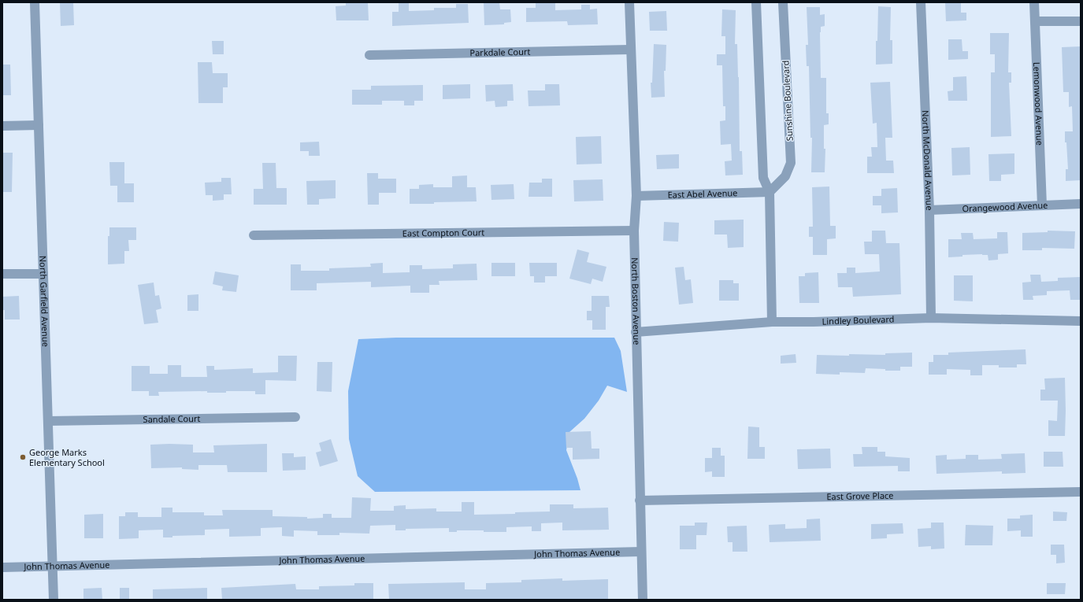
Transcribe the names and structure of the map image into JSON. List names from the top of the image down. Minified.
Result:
{"streets":{"street":["Parkdale Court","Sunshine Boulevard","Lemonwood Avenue","North McDonald Avenue","East Abel Avenue","Orangewood Avenue","East Compton Court","North Garfield Avenue","North Boston Avenue","Lindley Boulevard","Sandale Court","East Grove Place","John Thomas Avenue"]},"crossings":[["Parkdale Court","North Boston Avenue"],["Sunshine Boulevard","East Abel Avenue"],["Lemonwood Avenue","Orangewood Avenue"],["North McDonald Avenue","Orangewood Avenue"],["North McDonald Avenue","Lindley Boulevard"],["East Abel Avenue","North Boston Avenue"],["East Compton Court","North Boston Avenue"],["North Garfield Avenue","Sandale Court"],["North Garfield Avenue","John Thomas Avenue"],["North Boston Avenue","Lindley Boulevard"],["North Boston Avenue","East Grove Place"],["North Boston Avenue","John Thomas Avenue"]],"places":["George Marks Elementary School"]}
